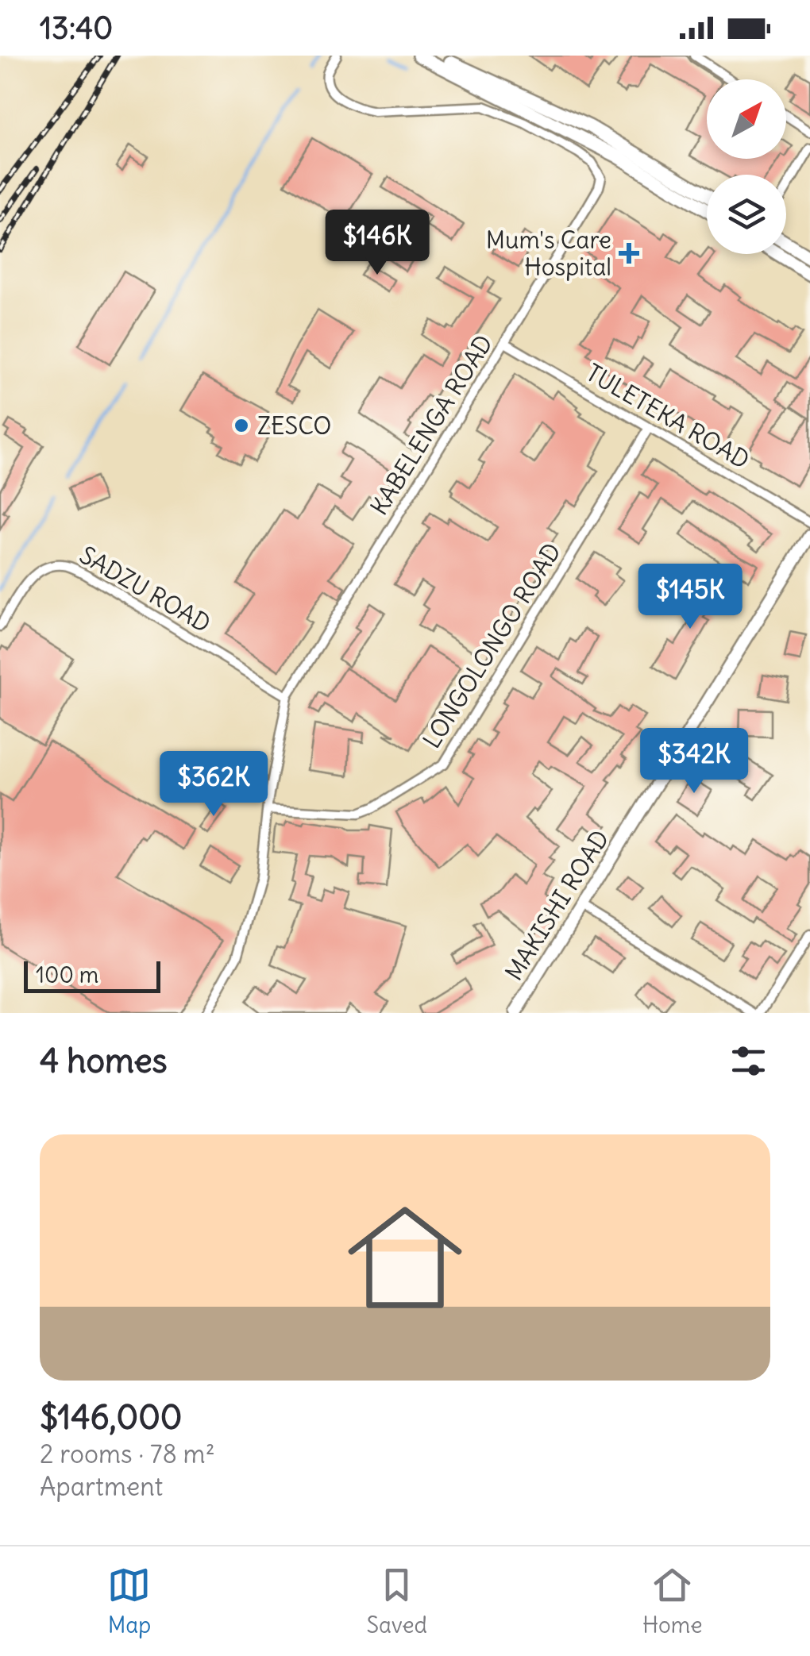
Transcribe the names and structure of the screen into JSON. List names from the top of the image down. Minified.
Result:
{"streets":{"main road":["MAKISHI ROAD"],"street":["TULETEKA ROAD","KABELENGA ROAD","SADZU ROAD","LONGOLONGO ROAD"]},"crossings":[["TULETEKA ROAD","KABELENGA ROAD"],["TULETEKA ROAD","LONGOLONGO ROAD"],["KABELENGA ROAD","SADZU ROAD"],["KABELENGA ROAD","LONGOLONGO ROAD"]],"places":{"health":["Mum's Care Hospital"],"other":["ZESCO"]},"scale_bar":"100 m","north":"top right","page":{"status":"13:40","price":["$146K","$145K","$342K","$362K"],"scale":"100 m","heading":"4 homes","list":[{"name":"$146,000","note":"2 rooms · 78 m² · Apartment"}],"tabs":["Map","Saved","Home"]}}
